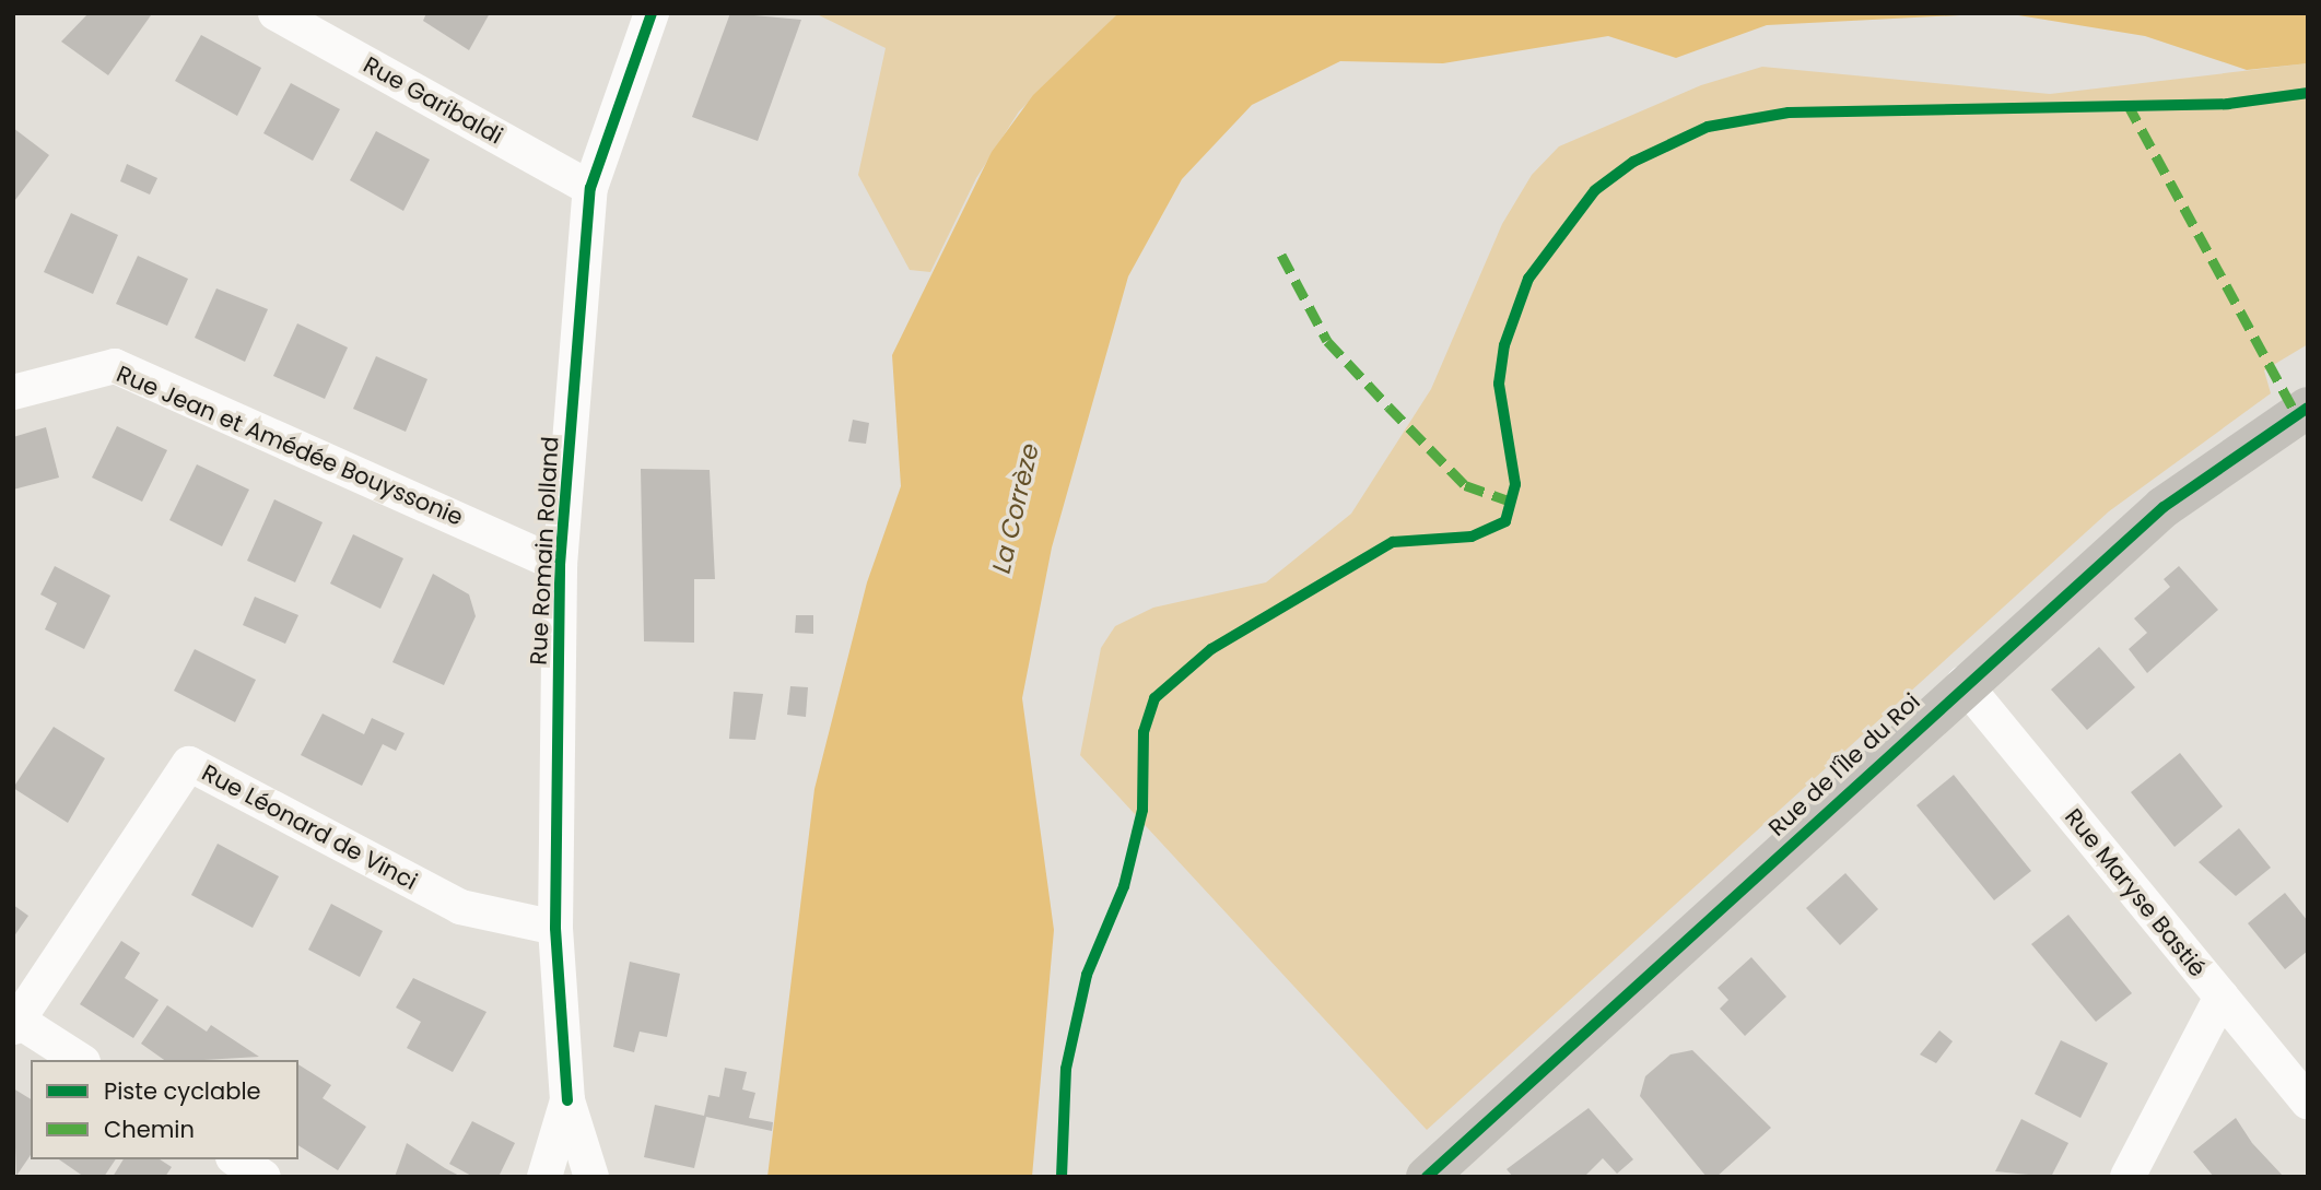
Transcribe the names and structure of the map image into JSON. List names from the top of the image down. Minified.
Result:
{"streets":{"main road":["Rue de l'Île du Roi"],"street":["Rue Garibaldi","Rue Jean et Amédée Bouyssonie","Rue Romain Rolland","Rue Léonard de Vinci","Rue Maryse Bastié"]},"crossings":[["Rue Garibaldi","Rue Romain Rolland"],["Rue Jean et Amédée Bouyssonie","Rue Romain Rolland"],["Rue Romain Rolland","Rue Léonard de Vinci"],["Rue de l'Île du Roi","Rue Maryse Bastié"]],"water":["La Corrèze"],"legend":["Piste cyclable","Chemin"]}
